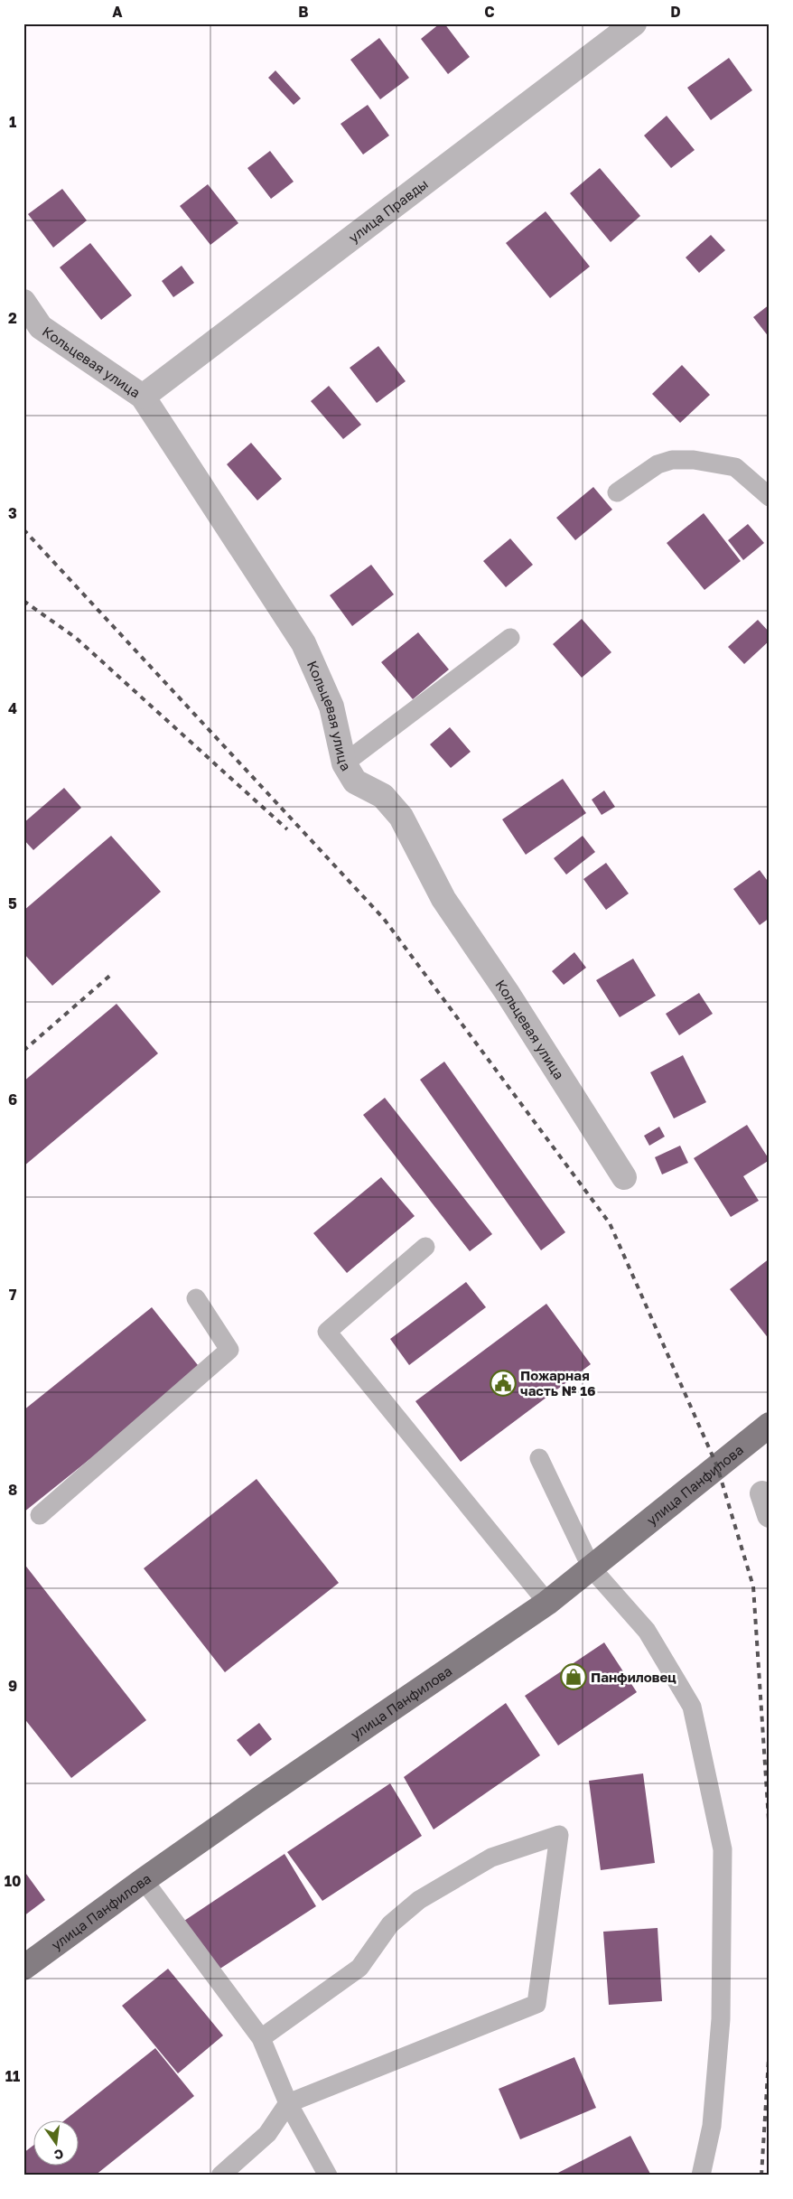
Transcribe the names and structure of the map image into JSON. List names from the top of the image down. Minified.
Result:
{"streets":{"main road":["улица Панфилова"],"street":["улица Правды","Кольцевая улица"]},"crossings":[["улица Правды","Кольцевая улица"]],"places":{"public building":["Пожарная часть № 16"],"shop":["Панфиловец"]},"north":"bottom","grid":{"columns":["A","B","C","D"],"rows":["1","2","3","4","5","6","7","8","9","10","11"]}}
